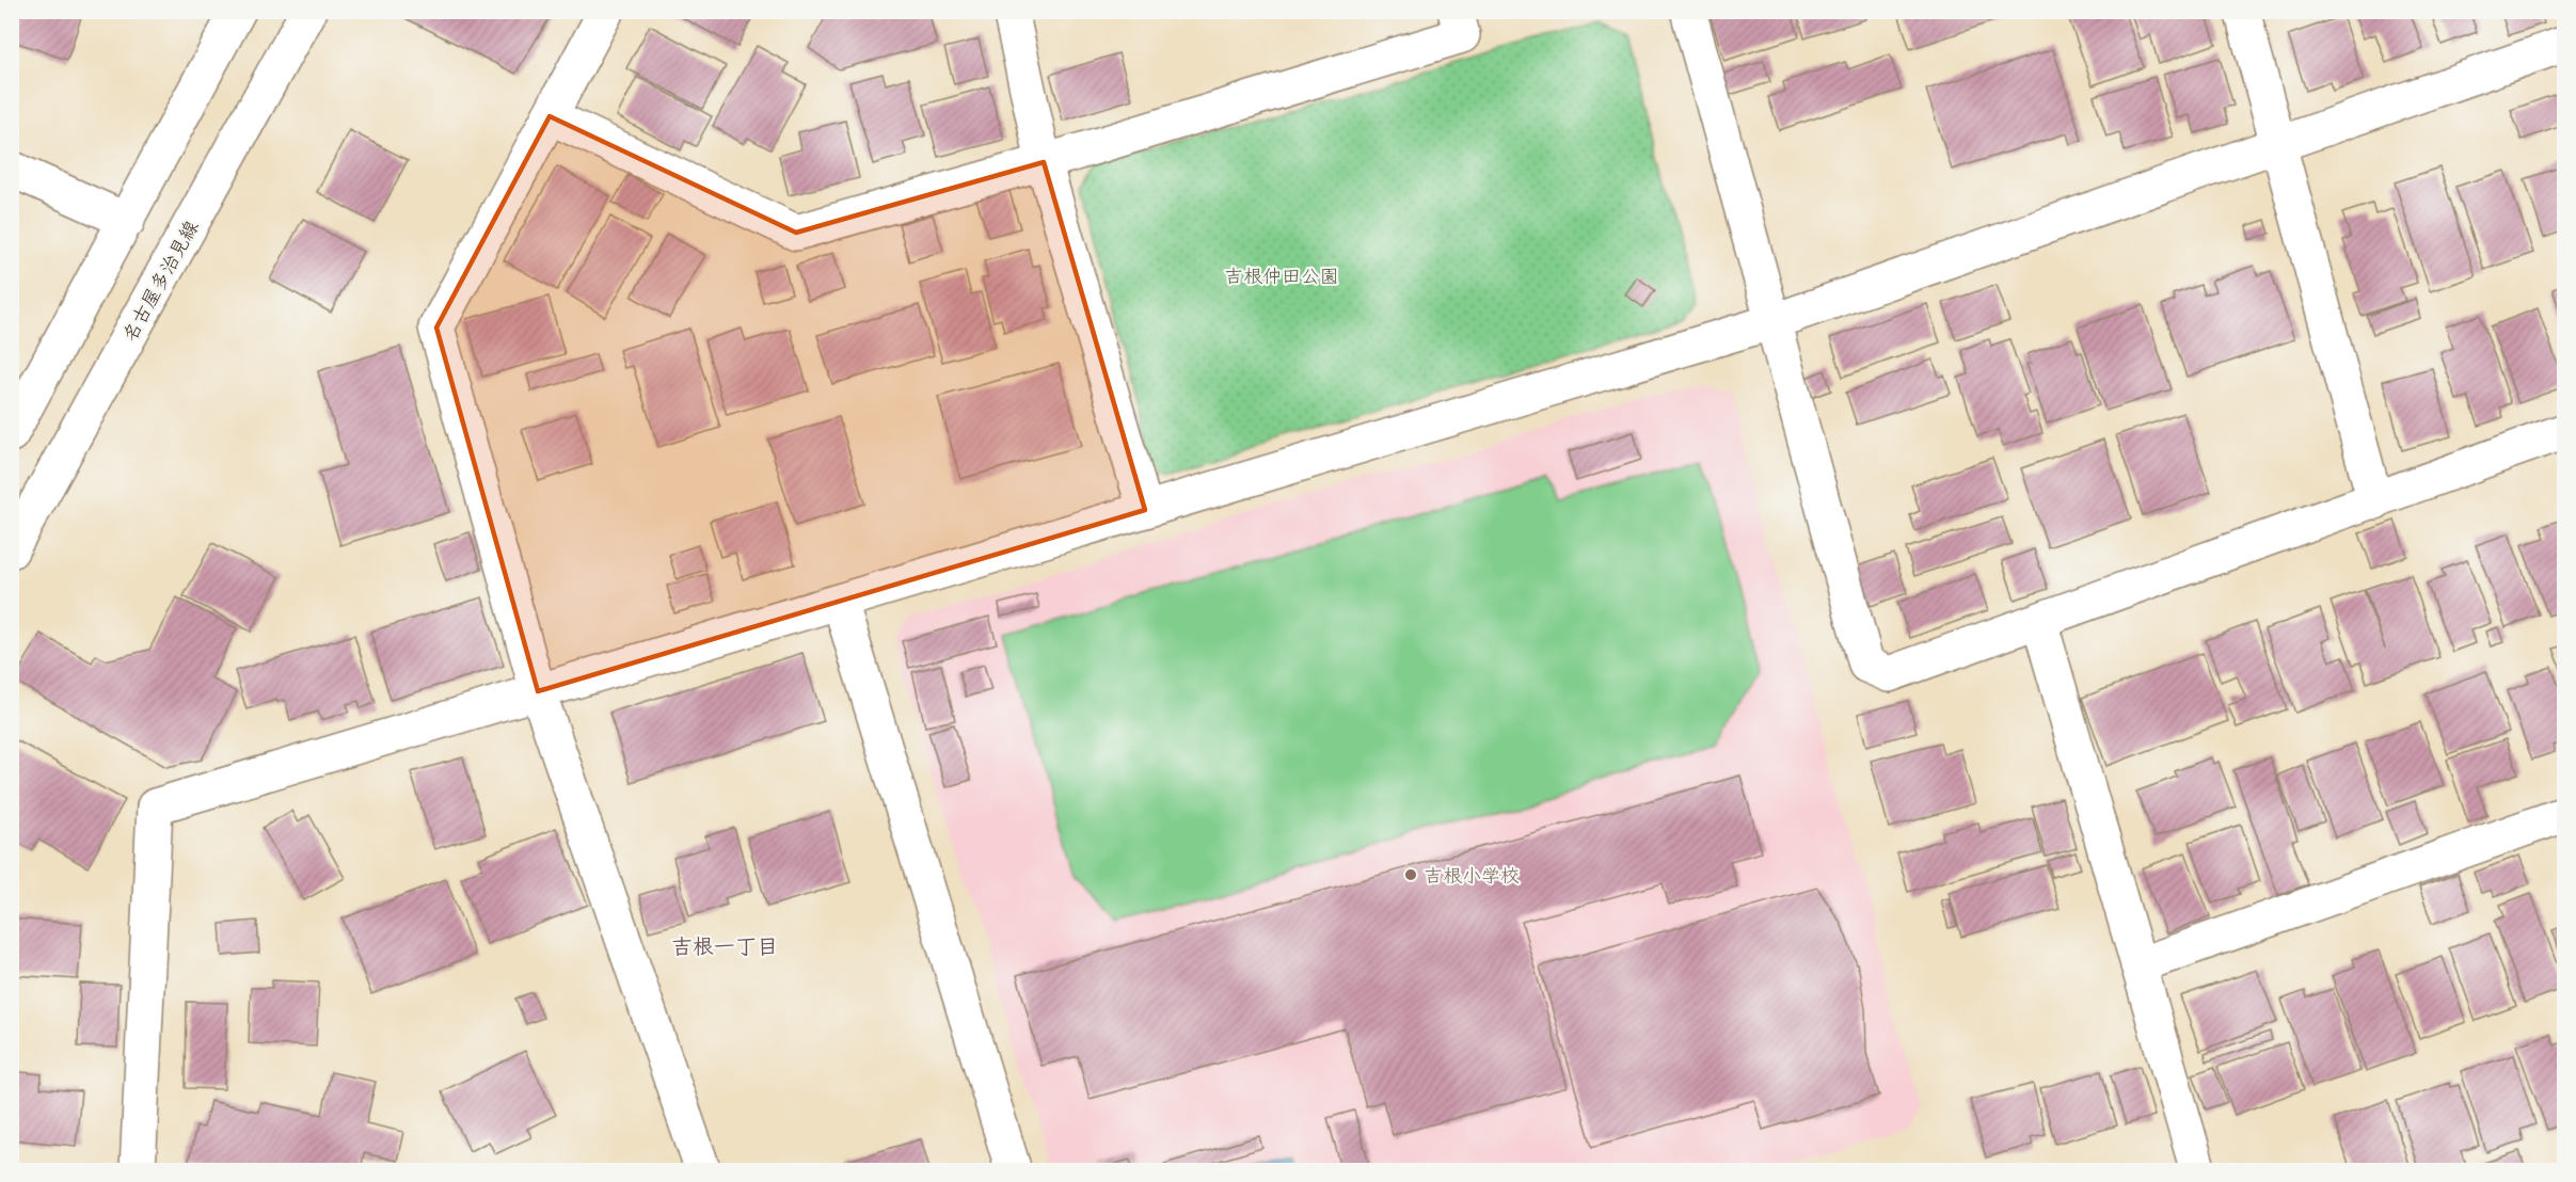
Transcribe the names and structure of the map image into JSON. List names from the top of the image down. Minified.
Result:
{"streets":{"street":["名古屋多治見線"]},"districts":["吉根一丁目"],"parks":["吉根仲田公園"],"places":["吉根小学校"]}
